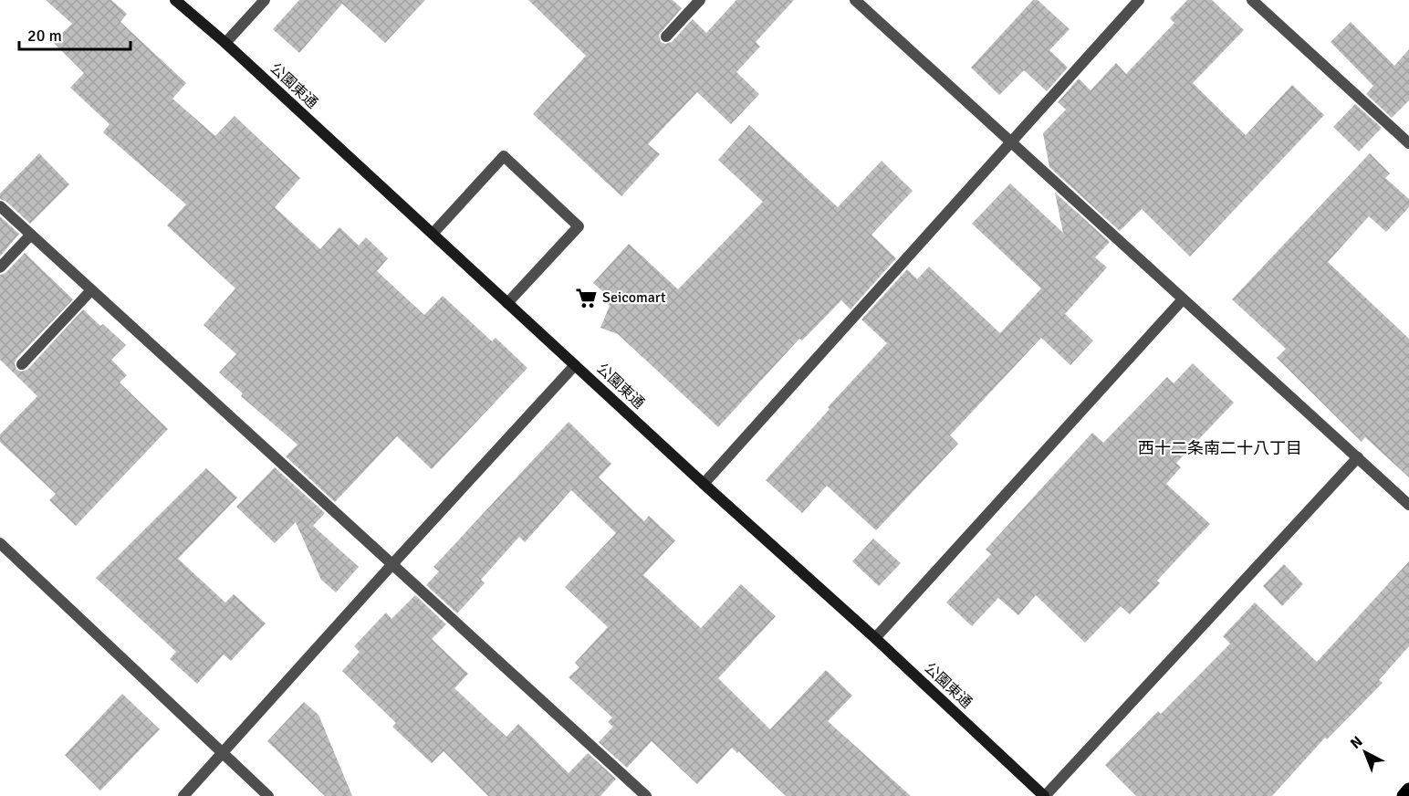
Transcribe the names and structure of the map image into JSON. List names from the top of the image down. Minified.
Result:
{"streets":{"street":["公園東通"]},"districts":["西十二条南二十八丁目"],"places":{"supermarket":["Seicomart"]},"scale_bar":"20 m","north":"top left"}
